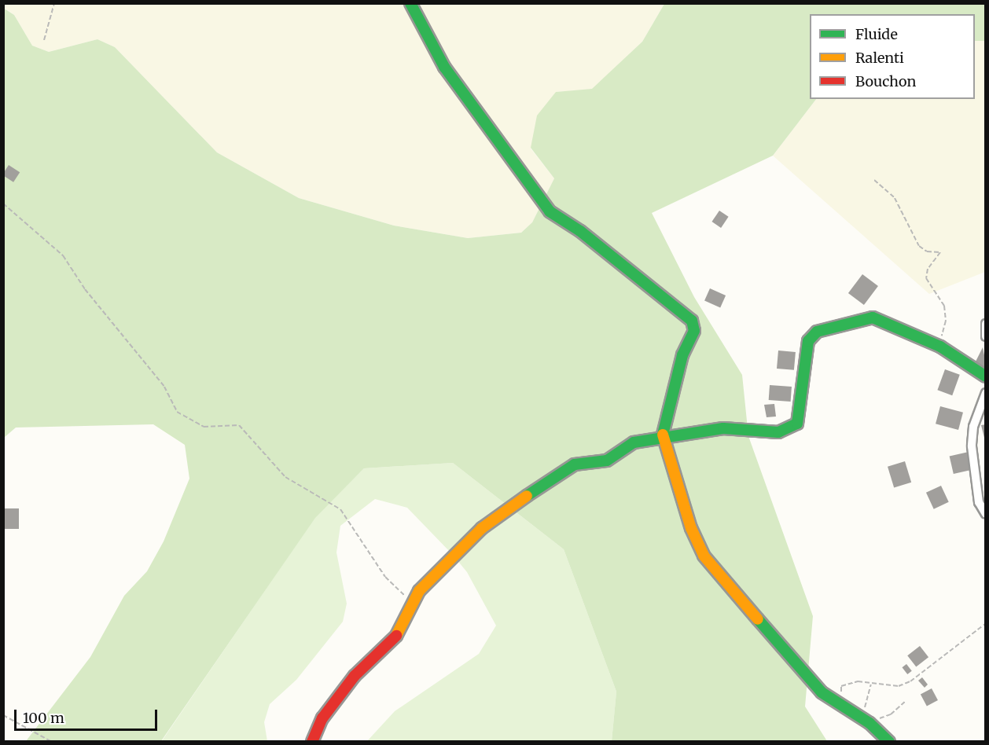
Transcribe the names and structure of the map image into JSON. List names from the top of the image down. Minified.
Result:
{"legend":["Fluide","Ralenti","Bouchon"],"scale_bar":"100 m"}
